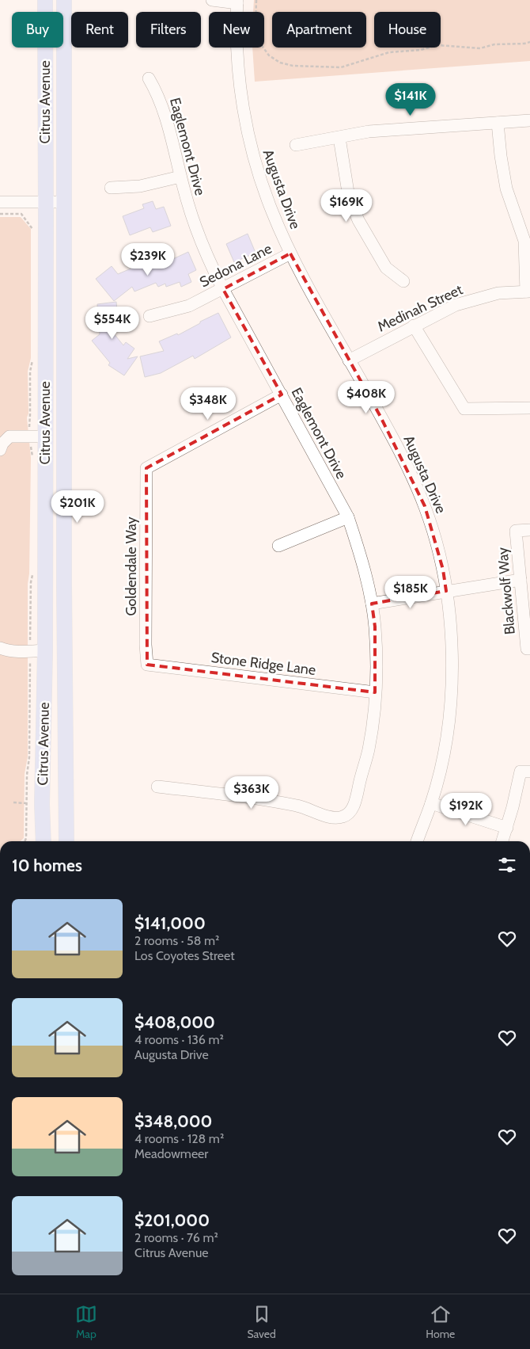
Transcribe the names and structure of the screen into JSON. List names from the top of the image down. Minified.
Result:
{"streets":{"main road":["Citrus Avenue"],"street":["Eaglemont Drive","Augusta Drive","Sedona Lane","Medinah Street","Goldendale Way","Blackwolf Way","Stone Ridge Lane"]},"crossings":[["Eaglemont Drive","Sedona Lane"],["Eaglemont Drive","Goldendale Way"],["Eaglemont Drive","Stone Ridge Lane"],["Augusta Drive","Sedona Lane"],["Augusta Drive","Medinah Street"],["Goldendale Way","Stone Ridge Lane"]],"page":{"chip":["Buy","Rent","Filters","New","Apartment","House"],"price":["$141K","$169K","$239K","$554K","$408K","$348K","$201K","$185K","$363K","$192K"],"heading":"10 homes","list":[{"name":"$141,000","note":"2 rooms · 58 m² · Los Coyotes Street"},{"name":"$408,000","note":"4 rooms · 136 m² · Augusta Drive"},{"name":"$348,000","note":"4 rooms · 128 m² · Meadowmeer"},{"name":"$201,000","note":"2 rooms · 76 m² · Citrus Avenue"}],"tabs":["Map","Saved","Home"]}}
